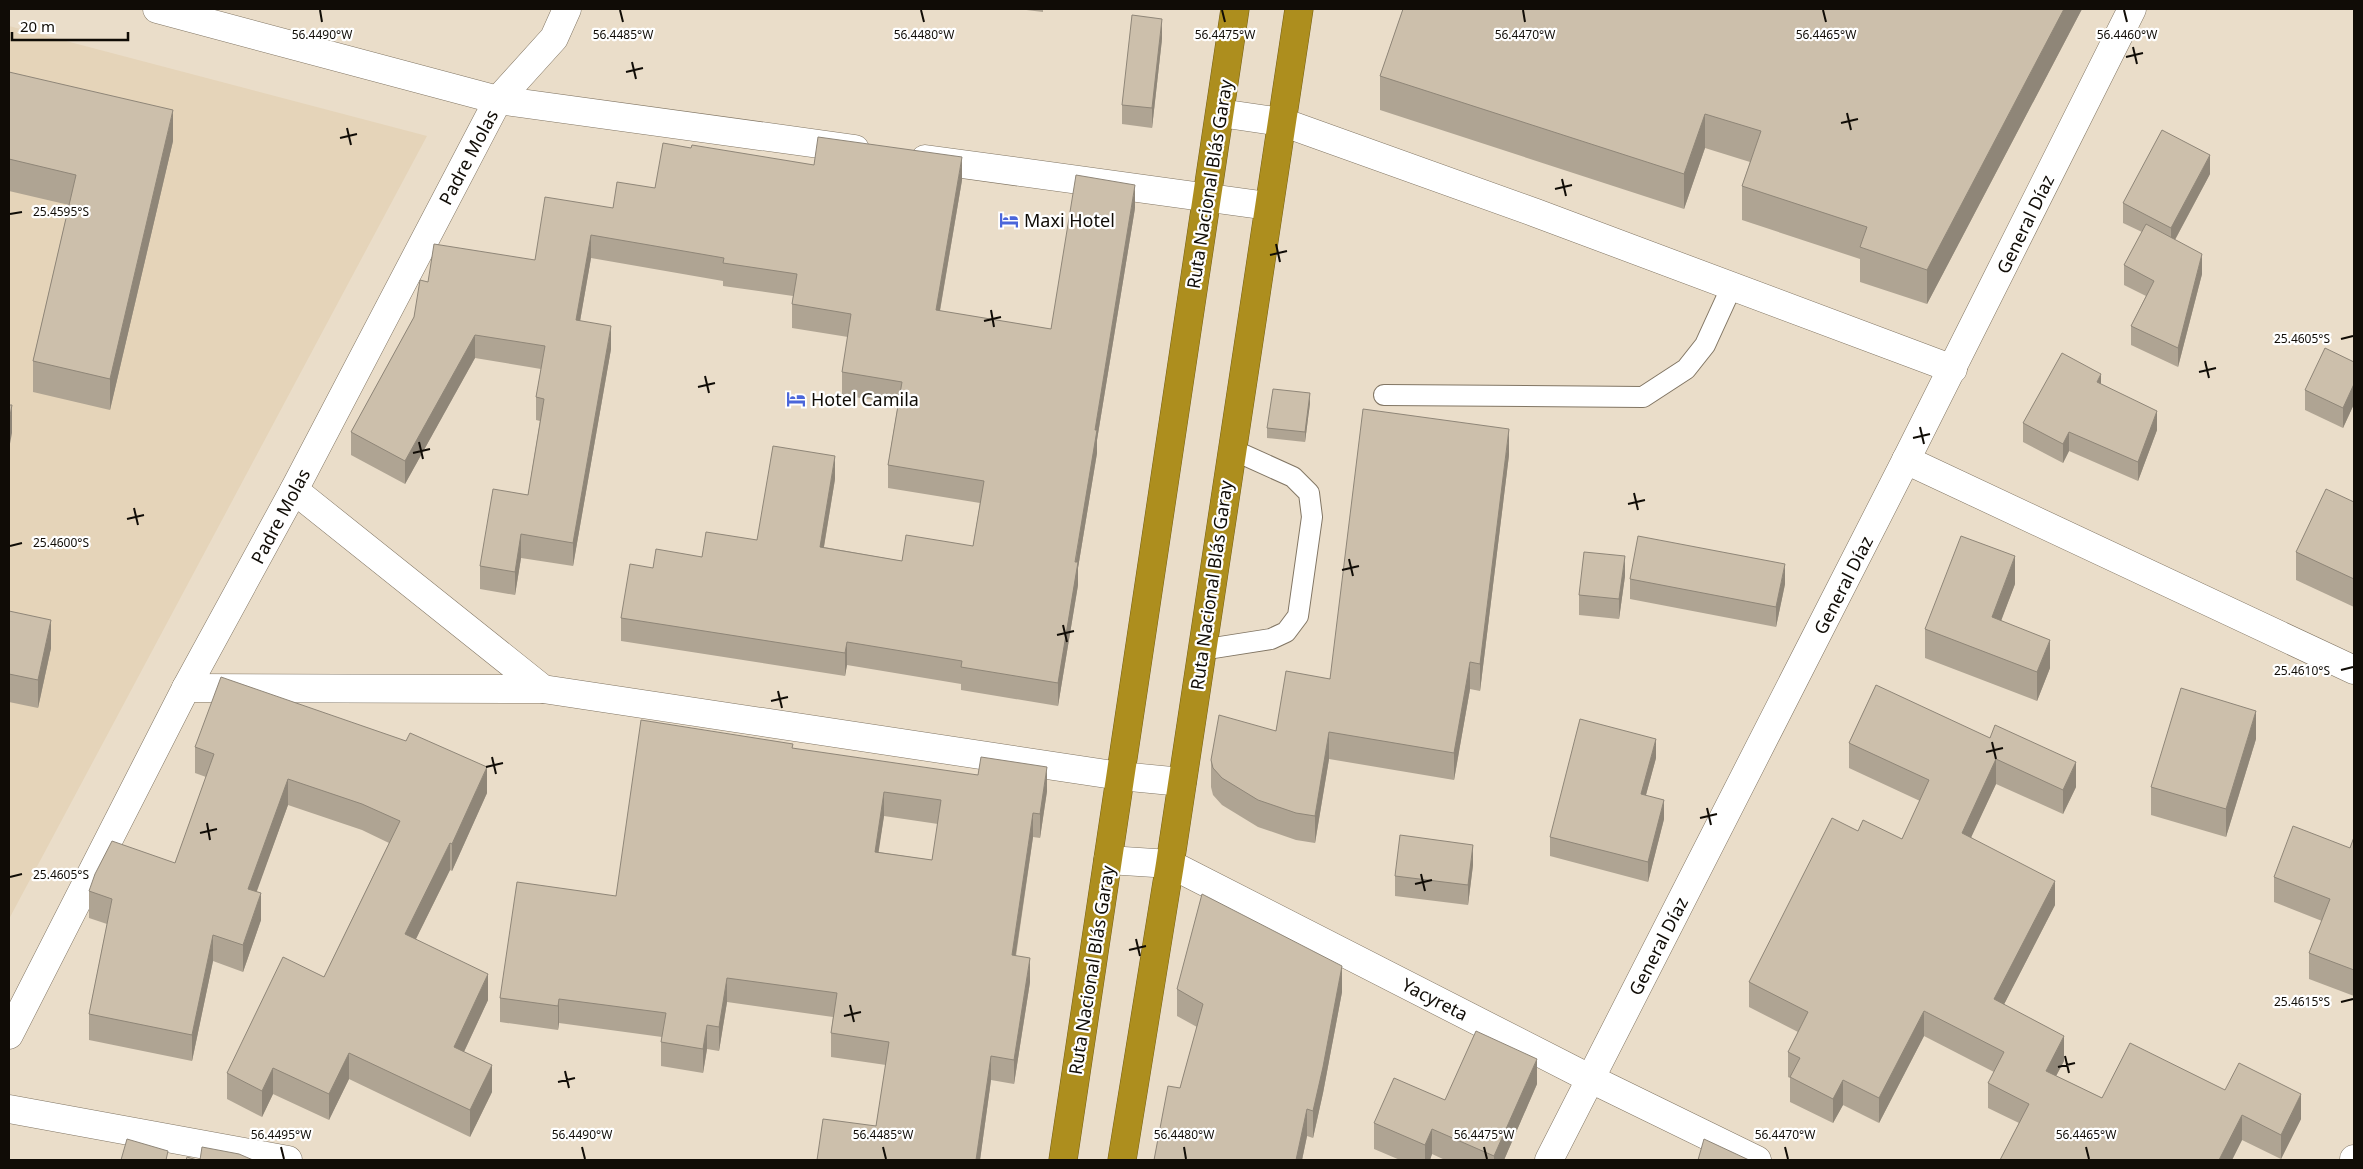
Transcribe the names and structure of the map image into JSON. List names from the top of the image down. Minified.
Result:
{"streets":{"highway":["Ruta Nacional Blás Garay"],"street":["Padre Molas","General Díaz","Yacyreta"]},"crossings":[["Ruta Nacional Blás Garay","Yacyreta"],["General Díaz","Yacyreta"]],"places":{"hotel":["Maxi Hotel","Hotel Camila"]},"scale_bar":"20 m","coordinates":["56.4490°W","56.4485°W","56.4480°W","56.4475°W","56.4470°W","56.4465°W","56.4460°W","25.4595°S","25.4605°S","25.4600°S","25.4610°S","25.4615°S","56.4495°W"]}
